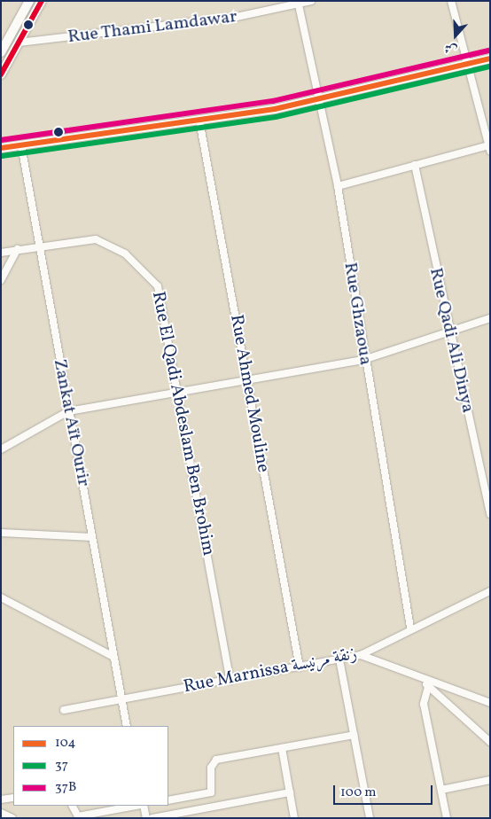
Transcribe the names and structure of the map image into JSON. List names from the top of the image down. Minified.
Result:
{"streets":{"street":["Rue Thami Lamdawar","Rue Ghzaoua","Rue Qadi Ali Dinya","Rue Ahmed Mouline","Zankat Aït Ourir","Rue El Qadi Abdeslam Ben Brohim","Rue Marnissa زنقة مرنيسة"]},"crossings":[["Rue Thami Lamdawar","Rue Ghzaoua"],["Rue Ghzaoua","Rue Marnissa زنقة مرنيسة"],["Rue Ahmed Mouline","Rue Marnissa زنقة مرنيسة"],["Zankat Aït Ourir","Rue El Qadi Abdeslam Ben Brohim"],["Zankat Aït Ourir","Rue Marnissa زنقة مرنيسة"],["Rue El Qadi Abdeslam Ben Brohim","Rue Marnissa زنقة مرنيسة"]],"lines":["transit line 37B","transit line 104","transit line 37"],"legend":["104","37","37B"],"scale_bar":"100 m","north":"bottom"}
